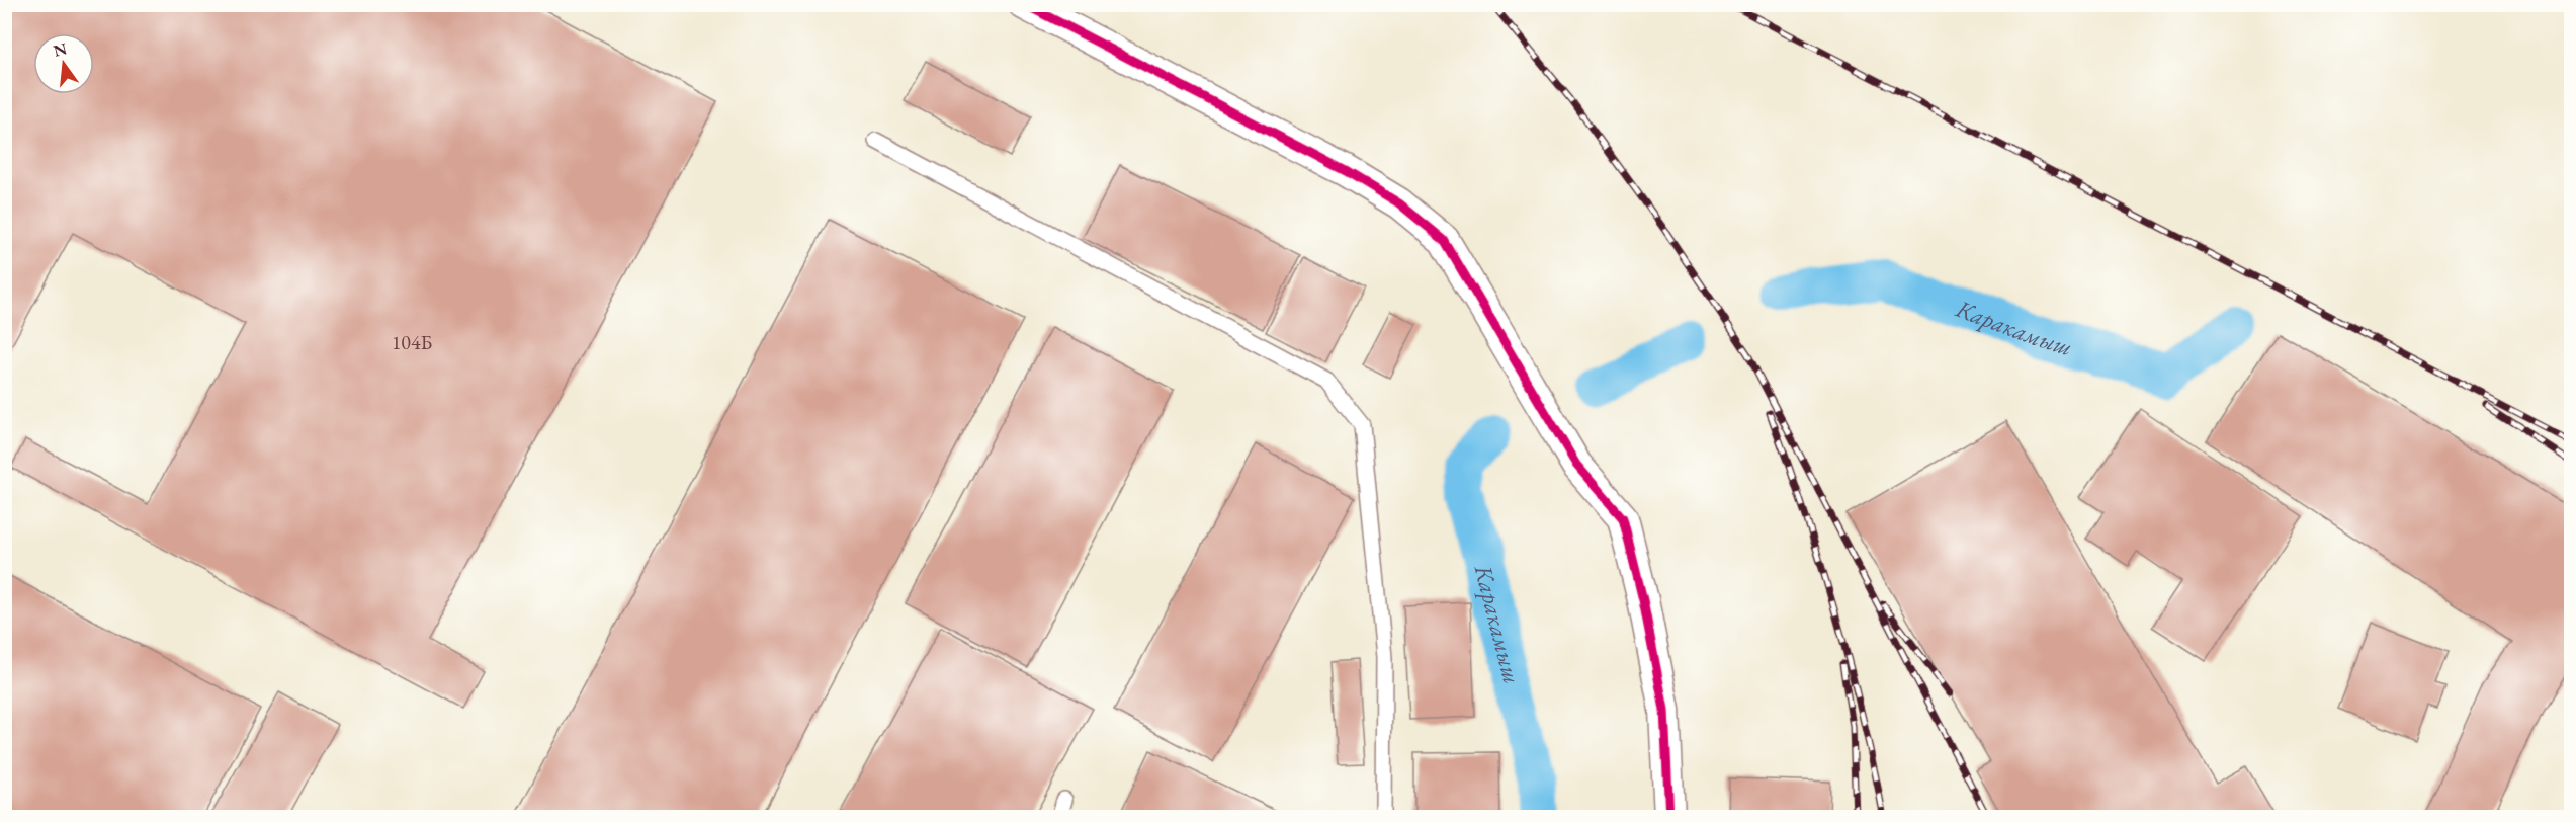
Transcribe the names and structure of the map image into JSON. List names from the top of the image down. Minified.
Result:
{"water":["Каракамыш"],"house_numbers":["104Б"],"north":"top"}
